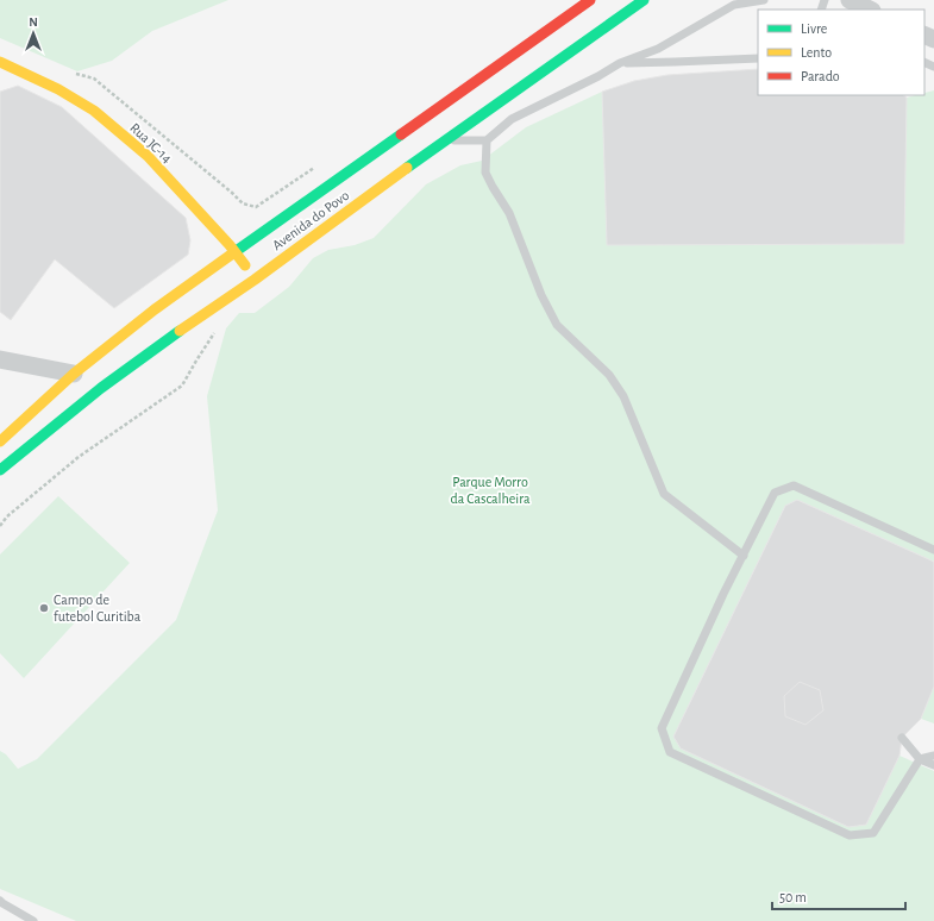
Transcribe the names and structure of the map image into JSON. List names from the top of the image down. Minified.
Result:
{"streets":{"main road":["Rua JC-14","Avenida do Povo"]},"crossings":[["Rua JC-14","Avenida do Povo"]],"parks":["Parque Morro da Cascalheira"],"places":["Campo de futebol Curitiba"],"legend":["Livre","Lento","Parado"],"scale_bar":"50 m","north":"top"}
